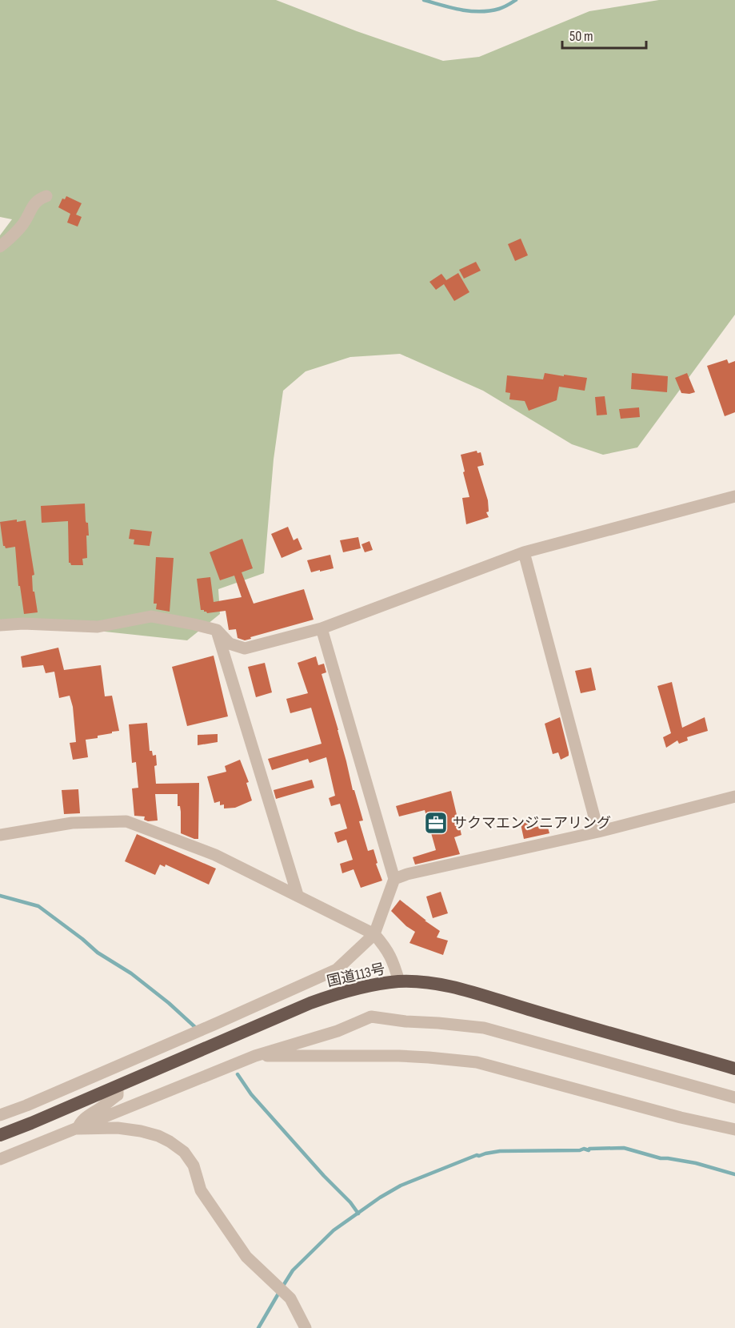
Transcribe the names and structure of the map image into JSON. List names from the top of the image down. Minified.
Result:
{"streets":{"highway":["国道113号"]},"places":{"office":["サクマエンジニアリング"]},"scale_bar":"50 m"}
